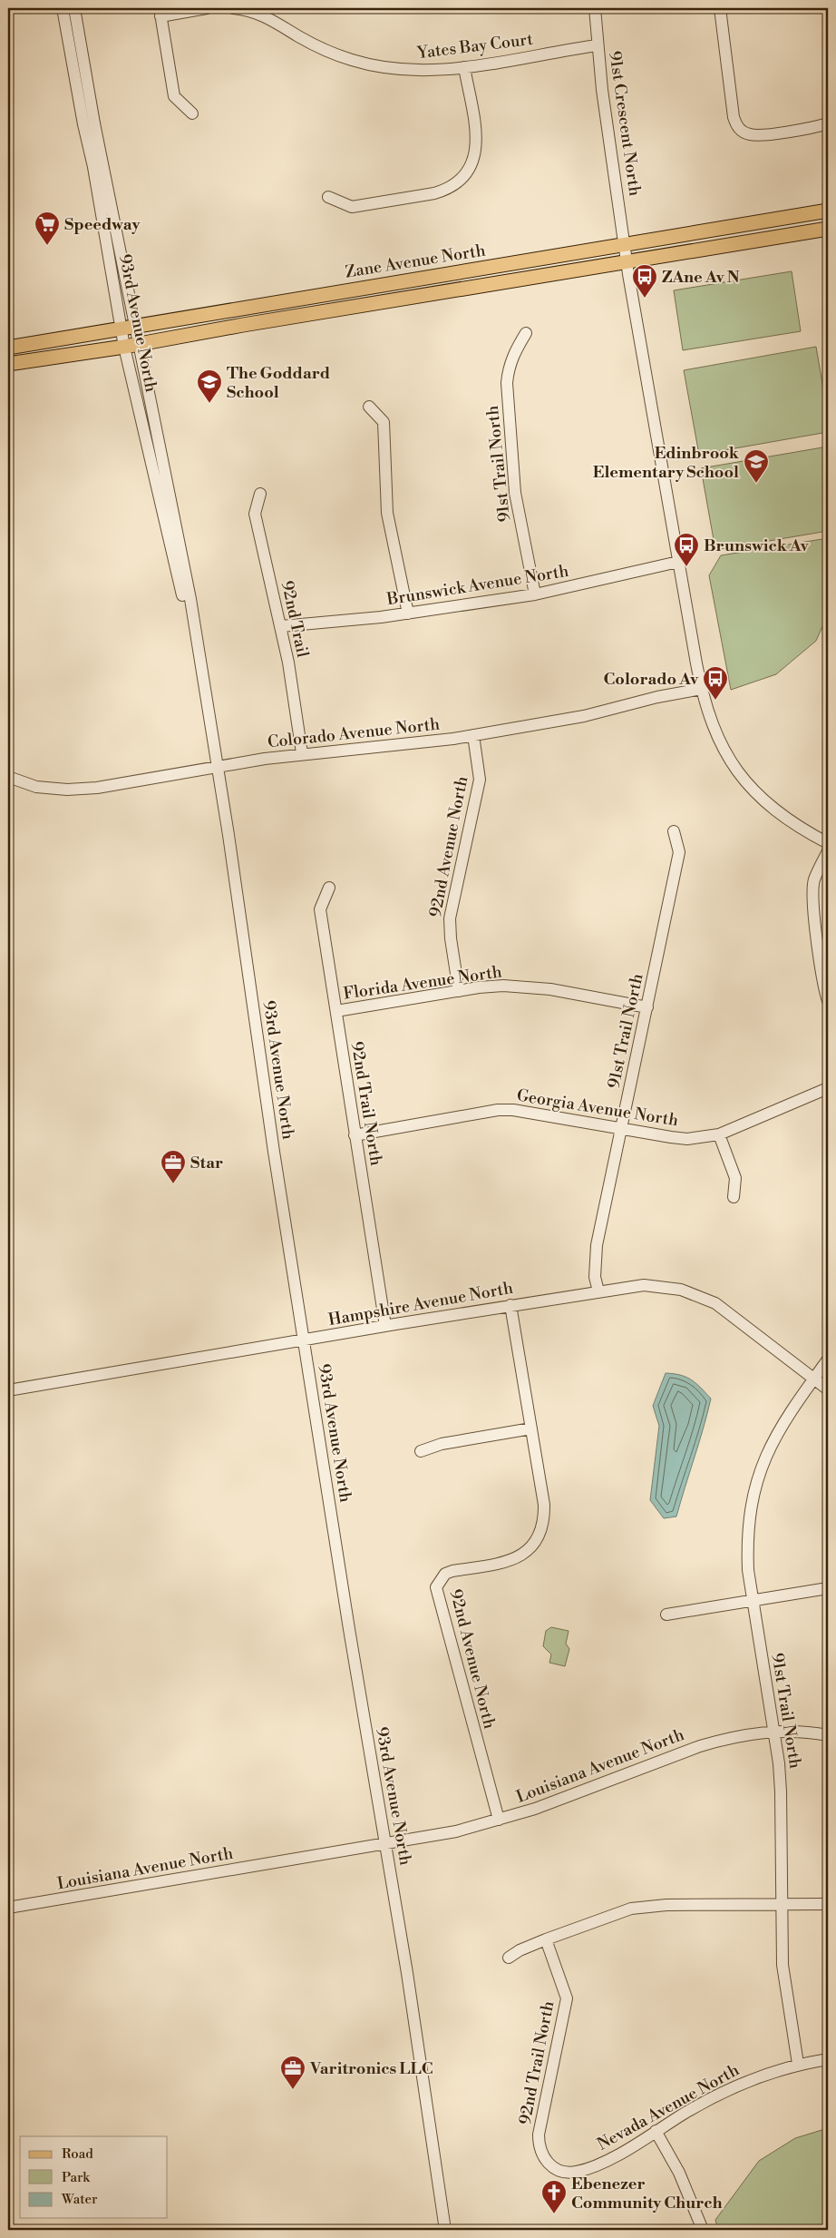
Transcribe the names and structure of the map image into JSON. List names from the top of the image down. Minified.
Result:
{"streets":{"main road":["Zane Avenue North"],"street":["Yates Bay Court","91st Crescent North","93rd Avenue North","91st Trail North","Brunswick Avenue North","92nd Trail","Colorado Avenue North","92nd Avenue North","Florida Avenue North","92nd Trail North","Georgia Avenue North","Hampshire Avenue North","Louisiana Avenue North","Nevada Avenue North"]},"crossings":[["Yates Bay Court","91st Crescent North"],["91st Crescent North","Zane Avenue North"],["91st Crescent North","Brunswick Avenue North"],["91st Crescent North","Colorado Avenue North"],["Zane Avenue North","93rd Avenue North"],["93rd Avenue North","Colorado Avenue North"],["93rd Avenue North","Hampshire Avenue North"],["93rd Avenue North","Louisiana Avenue North"],["91st Trail North","Brunswick Avenue North"],["91st Trail North","Florida Avenue North"],["91st Trail North","Georgia Avenue North"],["91st Trail North","Hampshire Avenue North"],["91st Trail North","Louisiana Avenue North"],["91st Trail North","Nevada Avenue North"],["Brunswick Avenue North","92nd Trail"],["92nd Trail","Colorado Avenue North"],["Colorado Avenue North","92nd Avenue North"],["92nd Avenue North","Florida Avenue North"],["92nd Avenue North","Hampshire Avenue North"],["92nd Avenue North","Louisiana Avenue North"],["Florida Avenue North","92nd Trail North"],["92nd Trail North","Georgia Avenue North"],["92nd Trail North","Hampshire Avenue North"],["92nd Trail North","Nevada Avenue North"]],"places":{"supermarket":["Speedway"],"bus stop":["ZAne Av N","Brunswick Av","Colorado Av"],"school or university":["The Goddard School","Edinbrook Elementary School"],"office":["Star","Varitronics LLC"],"church":["Ebenezer Community Church"]},"legend":["Road","Park","Water"]}
